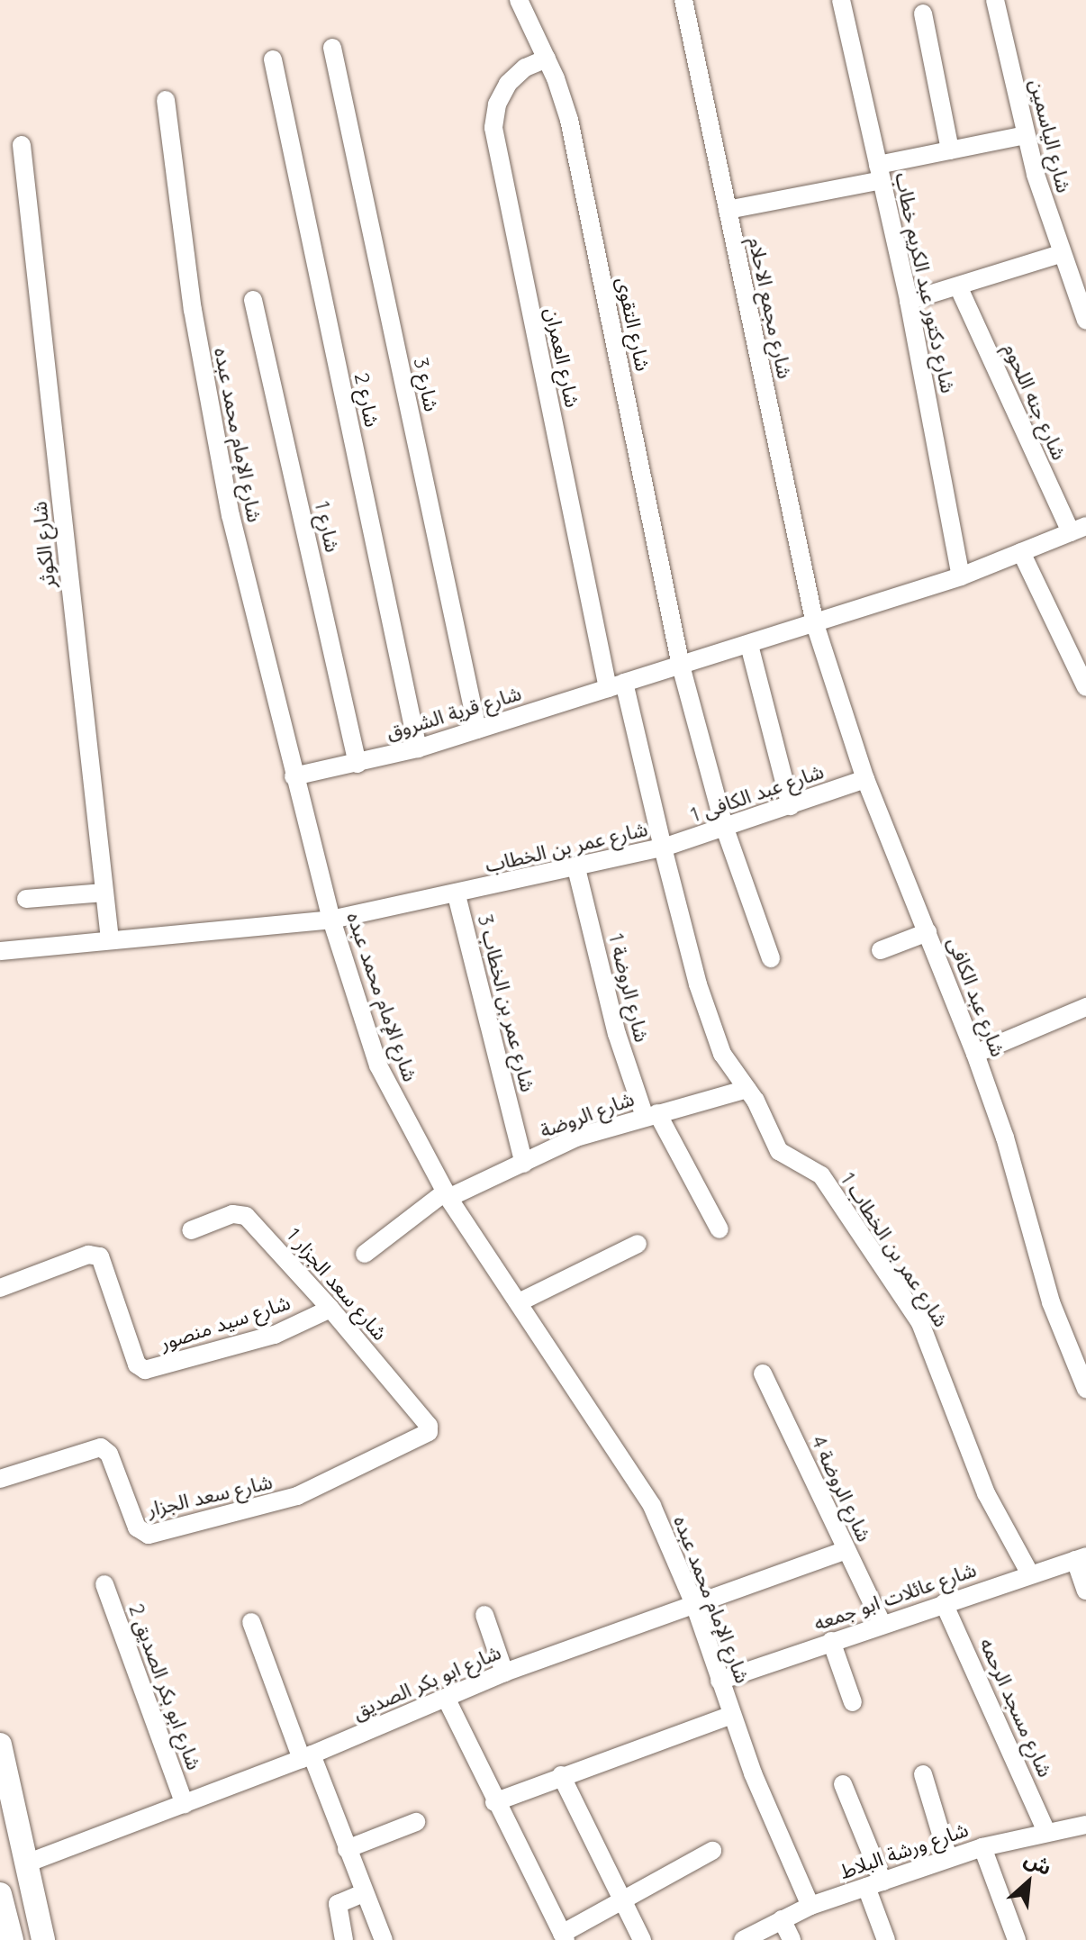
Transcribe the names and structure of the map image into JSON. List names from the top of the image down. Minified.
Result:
{"streets":{"street":["شارع الياسمين","شارع دكتور عبد الكريم خطاب","شارع مجمع الاحلام","شارع التقوى","شارع العمران","شارع 3","شارع 2","شارع جنه اللحوم","شارع الإمام محمد عبده","شارع 1","شارع الكوثر","شارع قرية الشروق","شارع عبد الكافى 1","شارع عمر بن الخطاب","شارع الروضة 1","شارع عبد الكافى","شارع عمر بن الخطاب 3","شارع الروضة","شارع عمر بن الخطاب 1","شارع سعد الجزار 1","شارع سيد منصور","شارع الروضة 4","شارع سعد الجزار","شارع عائلات ابو جمعه","شارع ابو بكر الصديق","شارع ابو بكر الصديق 2","شارع مسجد الرحمه","شارع ورشة البلاط"]},"crossings":[["شارع مجمع الاحلام","شارع عبد الكافى"],["شارع التقوى","شارع العمران"],["شارع التقوى","شارع عبد الكافى 1"],["شارع العمران","شارع قرية الشروق"],["شارع العمران","شارع عمر بن الخطاب"],["شارع 3","شارع قرية الشروق"],["شارع 2","شارع قرية الشروق"],["شارع الإمام محمد عبده","شارع قرية الشروق"],["شارع الإمام محمد عبده","شارع عمر بن الخطاب"],["شارع الإمام محمد عبده","شارع الروضة"],["شارع الإمام محمد عبده","شارع عائلات ابو جمعه"],["شارع الإمام محمد عبده","شارع ابو بكر الصديق"],["شارع الإمام محمد عبده","شارع ورشة البلاط"],["شارع 1","شارع قرية الشروق"],["شارع الكوثر","شارع عمر بن الخطاب"],["شارع قرية الشروق","شارع عمر بن الخطاب"],["شارع عبد الكافى 1","شارع عمر بن الخطاب"],["شارع عبد الكافى 1","شارع عبد الكافى"],["شارع عبد الكافى 1","شارع عمر بن الخطاب 1"],["شارع عمر بن الخطاب","شارع الروضة 1"],["شارع عمر بن الخطاب","شارع عمر بن الخطاب 3"],["شارع عمر بن الخطاب","شارع عمر بن الخطاب 1"],["شارع الروضة 1","شارع الروضة"],["شارع عمر بن الخطاب 3","شارع الروضة"],["شارع الروضة","شارع عمر بن الخطاب 1"],["شارع عمر بن الخطاب 1","شارع عائلات ابو جمعه"],["شارع سعد الجزار 1","شارع سيد منصور"],["شارع سعد الجزار 1","شارع سعد الجزار"],["شارع الروضة 4","شارع عائلات ابو جمعه"],["شارع الروضة 4","شارع ابو بكر الصديق"],["شارع عائلات ابو جمعه","شارع مسجد الرحمه"],["شارع ابو بكر الصديق","شارع ابو بكر الصديق 2"],["شارع مسجد الرحمه","شارع ورشة البلاط"]],"north":"top right"}
